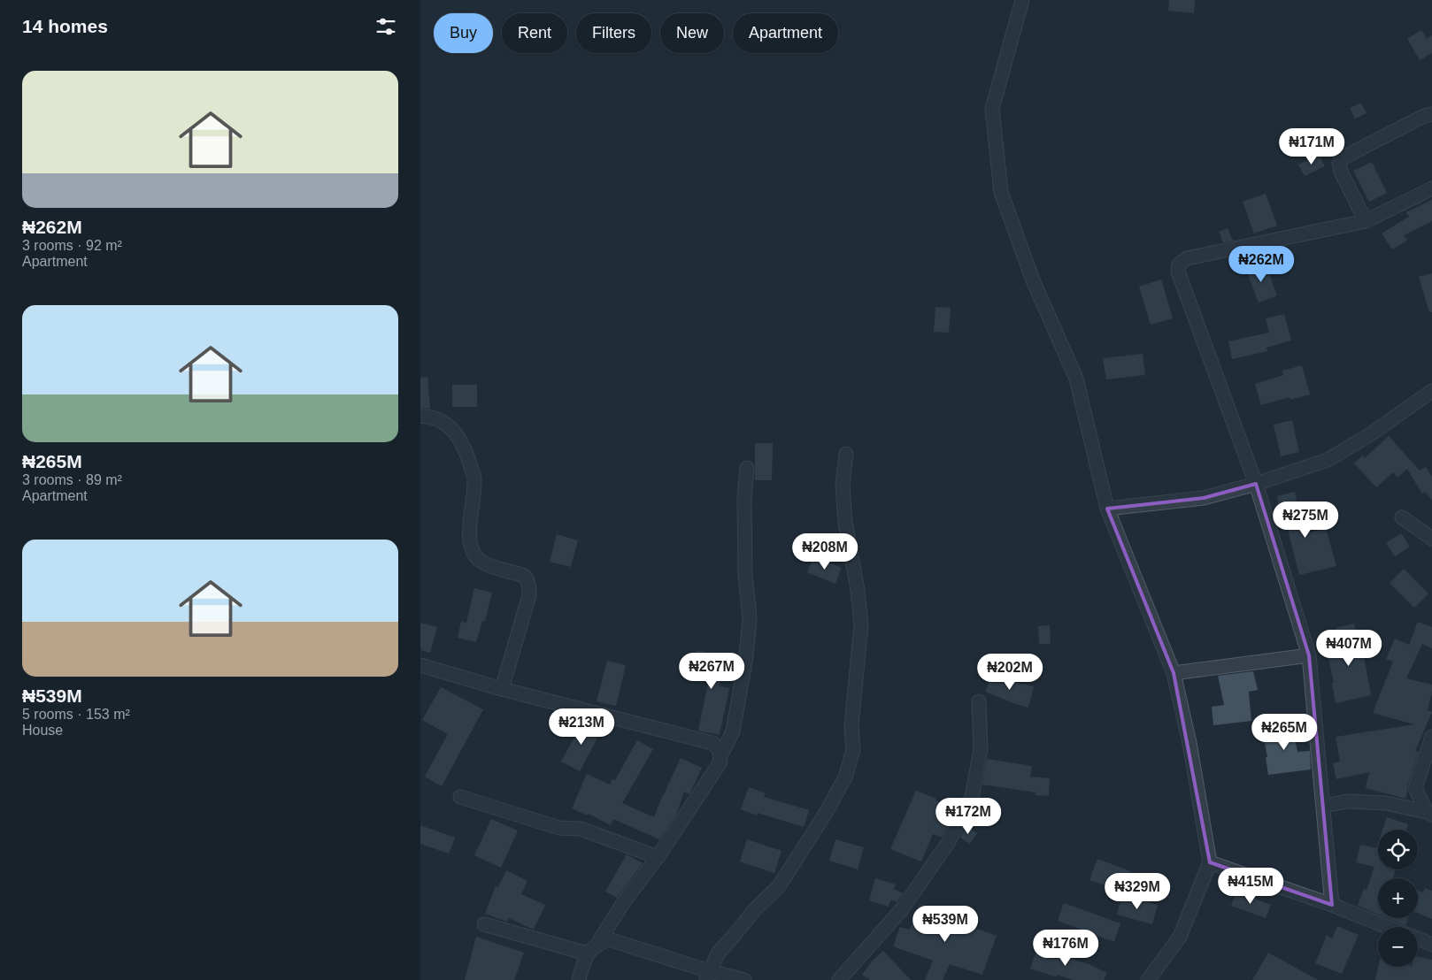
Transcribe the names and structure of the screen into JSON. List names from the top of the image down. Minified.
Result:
{"page":{"heading":"14 homes","chip":["Buy","Rent","Filters","New","Apartment"],"list":[{"name":"₦262M","note":"3 rooms · 92 m² · Apartment"},{"name":"₦265M","note":"3 rooms · 89 m² · Apartment"},{"name":"₦539M","note":"5 rooms · 153 m² · House"}],"price":["₦171M","₦262M","₦275M","₦208M","₦407M","₦267M","₦202M","₦213M","₦265M","₦172M","₦415M","₦329M","₦539M","₦176M"],"map_buttons":["+","−"]}}
